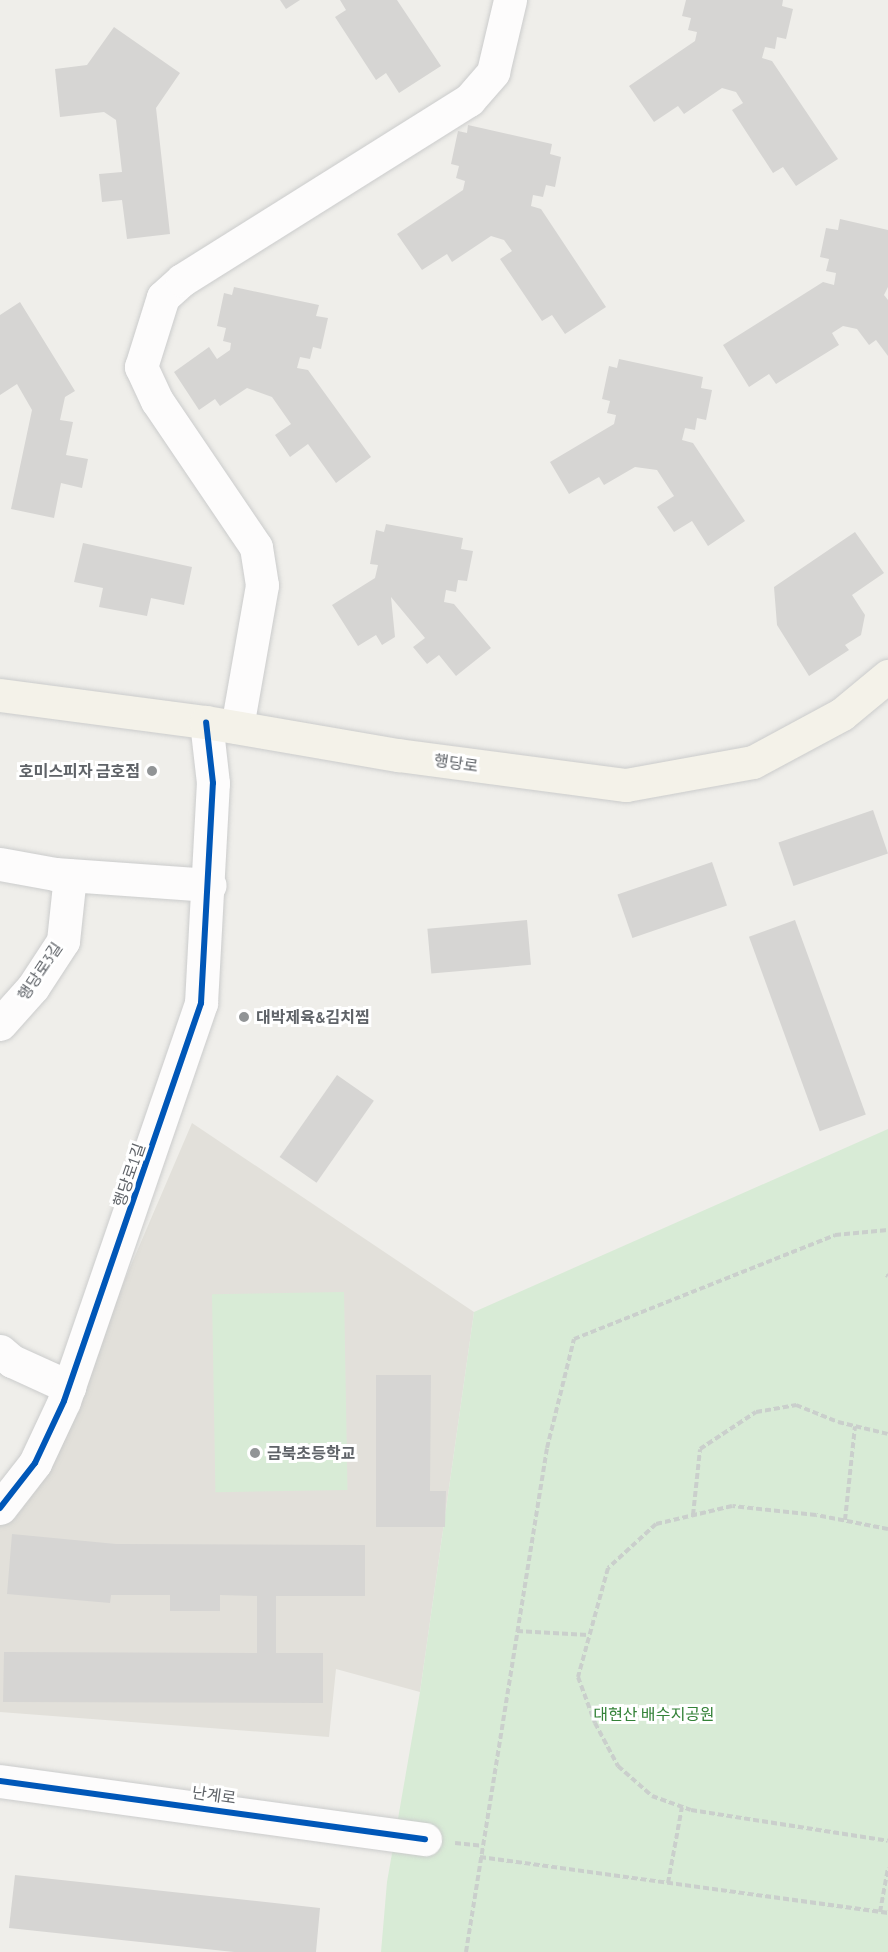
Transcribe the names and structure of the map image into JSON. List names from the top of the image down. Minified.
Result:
{"streets":{"main road":["행당로"],"street":["행당로3길","행당로1길","난계로"]},"crossings":[["행당로","행당로1길"]],"parks":["대현산 배수지공원"],"places":["호미스피자 금호점","대박제육&김치찜","금북초등학교"]}
